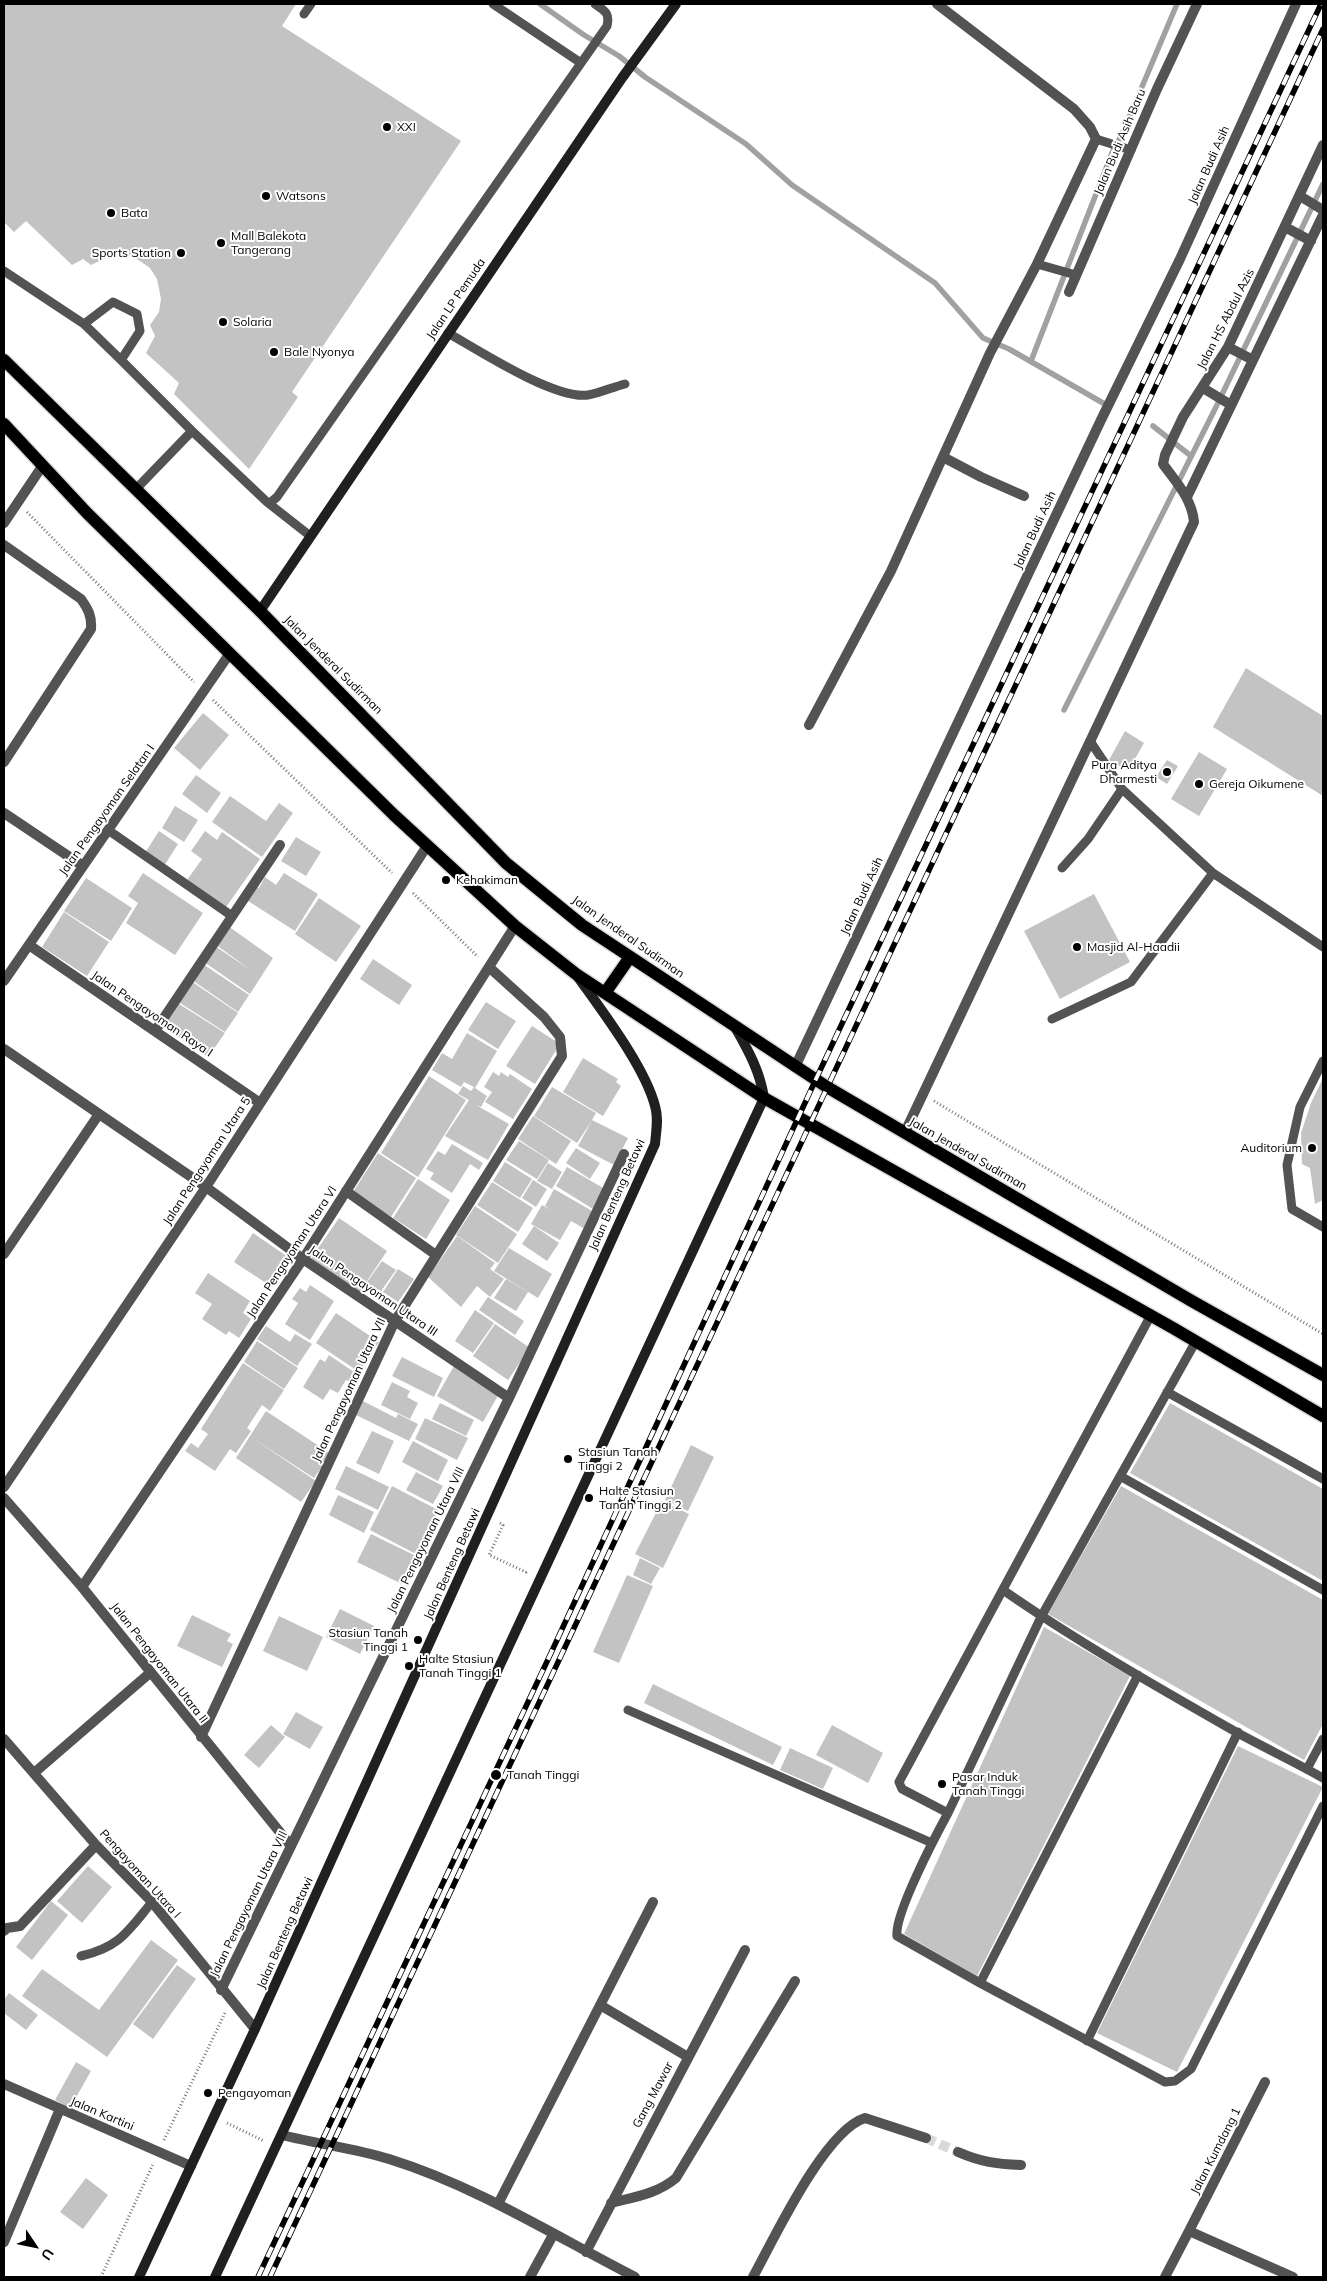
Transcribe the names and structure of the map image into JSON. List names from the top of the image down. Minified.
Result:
{"streets":{"main road":["Jalan LP Pemuda","Jalan Jenderal Sudirman","Jalan Benteng Betawi"],"street":["Jalan Budi Asih Baru","Jalan Budi Asih","Jalan HS Abdul Azis","Jalan Pengayoman Selatan I","Jalan Pengayoman Raya I","Jalan Pengayoman Utara 5","Jalan Pengayoman Utara VI","Jalan Pengayoman Utara III","Jalan Pengayoman Utara VII","Jalan Pengayoman Utara VIII","Jalan Pengayoman Utara II","Pengayoman Utara I","Gang Mawar","Jalan Kartini","Jalan Kumdang 1"]},"crossings":[["Jalan Budi Asih","Jalan Jenderal Sudirman"],["Jalan LP Pemuda","Jalan Jenderal Sudirman"],["Jalan Pengayoman Selatan I","Jalan Pengayoman Raya I"],["Jalan Pengayoman Raya I","Jalan Pengayoman Utara 5"],["Jalan Pengayoman Utara 5","Jalan Pengayoman Utara III"],["Jalan Benteng Betawi","Pengayoman Utara I"],["Jalan Benteng Betawi","Jalan Kartini"],["Jalan Pengayoman Utara VI","Jalan Pengayoman Utara III"],["Jalan Pengayoman Utara VI","Jalan Pengayoman Utara VII"],["Jalan Pengayoman Utara VI","Jalan Pengayoman Utara II"],["Jalan Pengayoman Utara III","Jalan Pengayoman Utara VII"],["Jalan Pengayoman Utara III","Jalan Pengayoman Utara VIII"],["Jalan Pengayoman Utara VII","Jalan Pengayoman Utara II"],["Jalan Pengayoman Utara VIII","Jalan Pengayoman Utara II"],["Jalan Pengayoman Utara VIII","Pengayoman Utara I"]],"places":["XXI","Watsons","Bata","Mall Balekota Tangerang","Sports Station","Solaria","Bale Nyonya","Pura Aditya Dharmesti","Gereja Oikumene","Kehakiman","Masjid Al-Haadii","Auditorium","Stasiun Tanah Tinggi 2","Halte Stasiun Tanah Tinggi 2","Stasiun Tanah Tinggi 1","Halte Stasiun Tanah Tinggi 1","Tanah Tinggi","Pasar Induk Tanah Tinggi","Pengayoman"],"north":"bottom right"}
